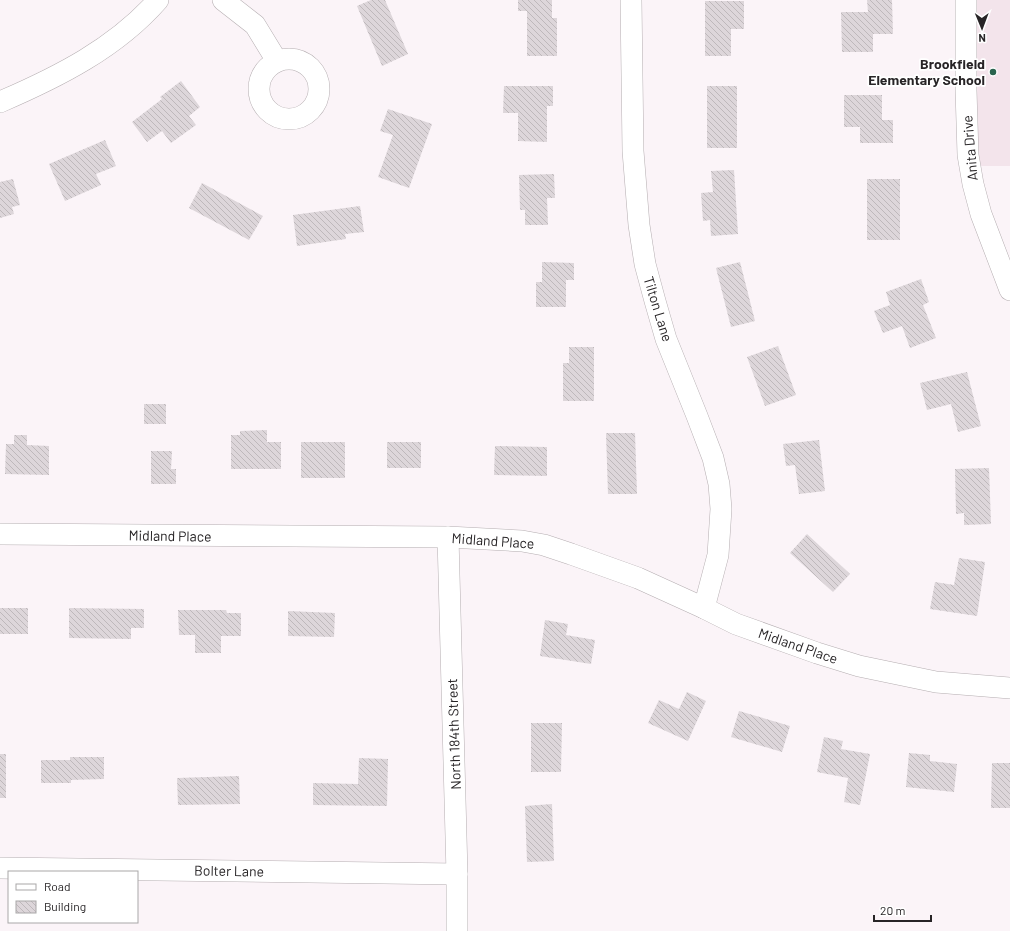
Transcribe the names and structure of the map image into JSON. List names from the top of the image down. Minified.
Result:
{"streets":{"street":["Anita Drive","Tilton Lane","Midland Place","North 184th Street","Bolter Lane"]},"crossings":[["Tilton Lane","Midland Place"],["Midland Place","North 184th Street"],["North 184th Street","Bolter Lane"]],"places":["Brookfield Elementary School"],"legend":["Road","Building"],"scale_bar":"20 m","north":"bottom"}
